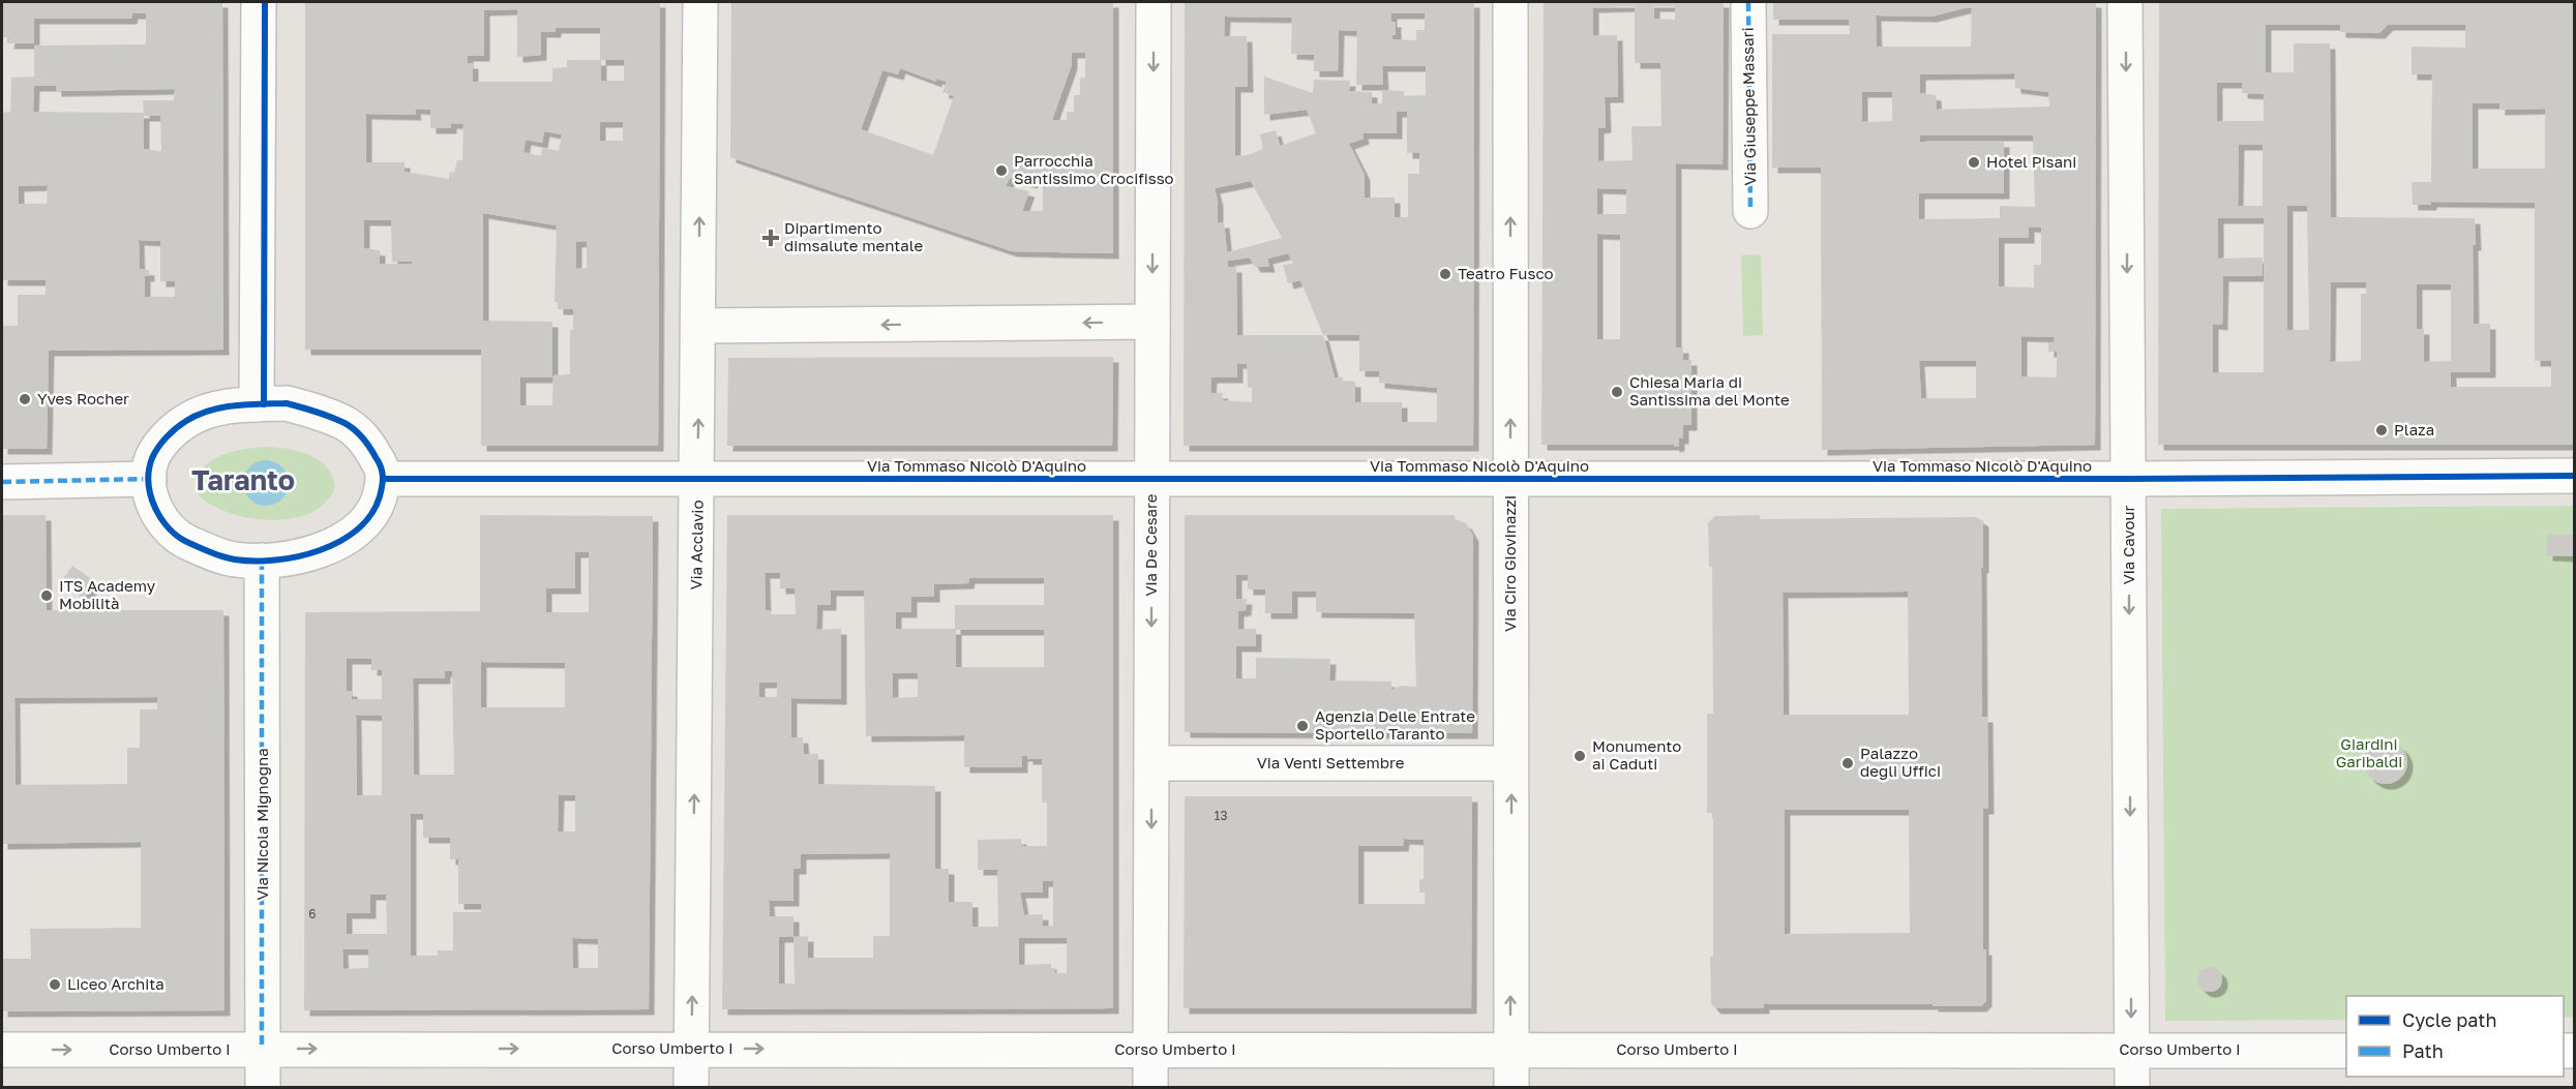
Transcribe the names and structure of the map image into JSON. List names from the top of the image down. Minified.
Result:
{"streets":{"street":["Via Giuseppe Massari","Via Tommaso Nicolò D'Aquino","Via Acclavio","Via De Cesare","Via Cavour","Via Ciro Giovinazzi","Via Venti Settembre","Via Nicola Mignogna","Corso Umberto I"]},"crossings":[["Via Tommaso Nicolò D'Aquino","Via Acclavio"],["Via Tommaso Nicolò D'Aquino","Via De Cesare"],["Via Tommaso Nicolò D'Aquino","Via Cavour"],["Via Tommaso Nicolò D'Aquino","Via Ciro Giovinazzi"],["Via Tommaso Nicolò D'Aquino","Via Nicola Mignogna"],["Via Acclavio","Corso Umberto I"],["Via De Cesare","Via Venti Settembre"],["Via De Cesare","Corso Umberto I"],["Via Cavour","Corso Umberto I"],["Via Ciro Giovinazzi","Via Venti Settembre"],["Via Ciro Giovinazzi","Corso Umberto I"],["Via Nicola Mignogna","Corso Umberto I"]],"one_way":["Via Acclavio","Via De Cesare","Via Cavour","Via Ciro Giovinazzi","Corso Umberto I"],"districts":["Taranto"],"parks":["Giardini Garibaldi"],"places":{"other":["Hotel Pisani","Parrocchia Santissimo Crocifisso","Teatro Fusco","Chiesa Maria di Santissima del Monte","Yves Rocher","Plaza","ITS Academy Mobilità","Agenzia Delle Entrate Sportello Taranto","Monumento ai Caduti","Palazzo degli Uffici","Liceo Archita"],"health":["Dipartimento dimsalute mentale"]},"house_numbers":["13","6"],"legend":["Cycle path","Path"]}
